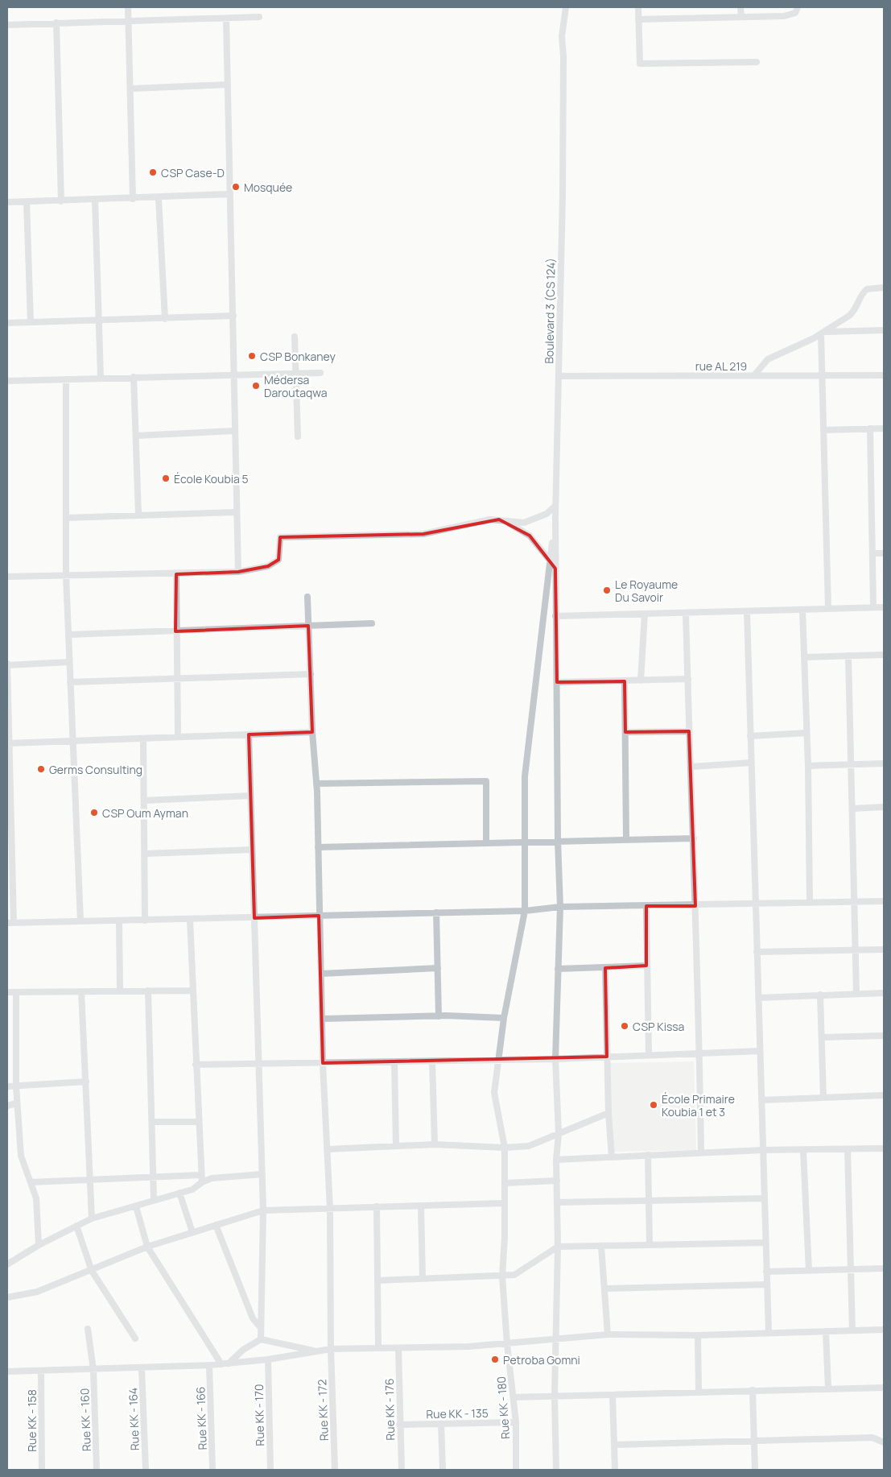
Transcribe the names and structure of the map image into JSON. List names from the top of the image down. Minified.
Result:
{"streets":{"street":["Boulevard 3 (CS 124)","rue AL 219","Rue KK - 180","Rue KK - 176","Rue KK - 172","Rue KK - 135","Rue KK - 170","Rue KK - 166","Rue KK - 164","Rue KK - 160","Rue KK - 158"]},"crossings":[["Boulevard 3 (CS 124)","rue AL 219"],["Boulevard 3 (CS 124)","Rue KK - 180"],["Rue KK - 180","Rue KK - 135"],["Rue KK - 176","Rue KK - 135"]],"places":["CSP Case-D","Mosquée","CSP Bonkaney","Médersa Daroutaqwa","École Koubia 5","Le Royaume Du Savoir","Germs Consulting","CSP Oum Ayman","CSP Kissa","École Primaire Koubia 1 et 3","Petroba Gomni"]}
